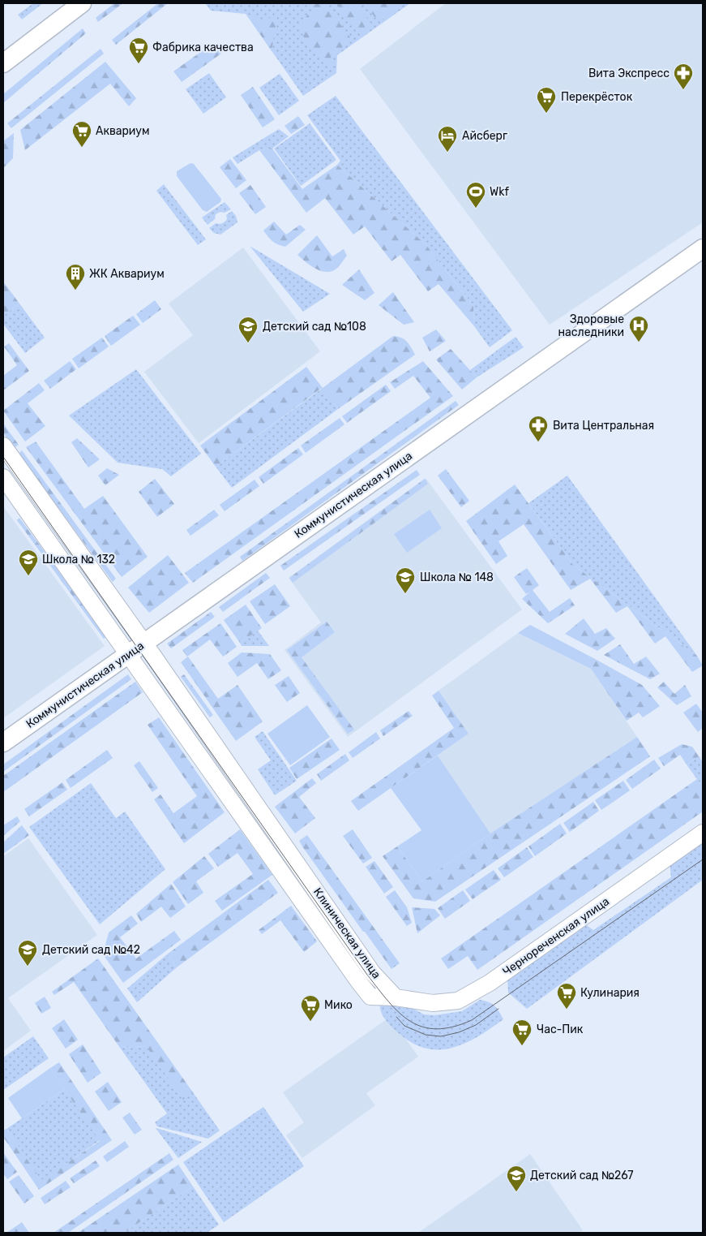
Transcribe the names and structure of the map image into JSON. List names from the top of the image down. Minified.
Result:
{"streets":{"main road":["Коммунистическая улица"],"street":["Клиническая улица","Чернореченская улица"]},"crossings":[["Коммунистическая улица","Клиническая улица"],["Клиническая улица","Чернореченская улица"]],"places":{"supermarket":["Фабрика качества","Перекрёсток","Аквариум","Кулинария","Мико","Час-Пик"],"pharmacy":["Вита Экспресс","Вита Центральная"],"hotel":["Айсберг"],"sports":["Wkf"],"building":["ЖК Аквариум"],"hospital":["Здоровые наследники"],"school or university":["Детский сад №108","Школа № 132","Школа № 148","Детский сад №42","Детский сад №267"]}}
